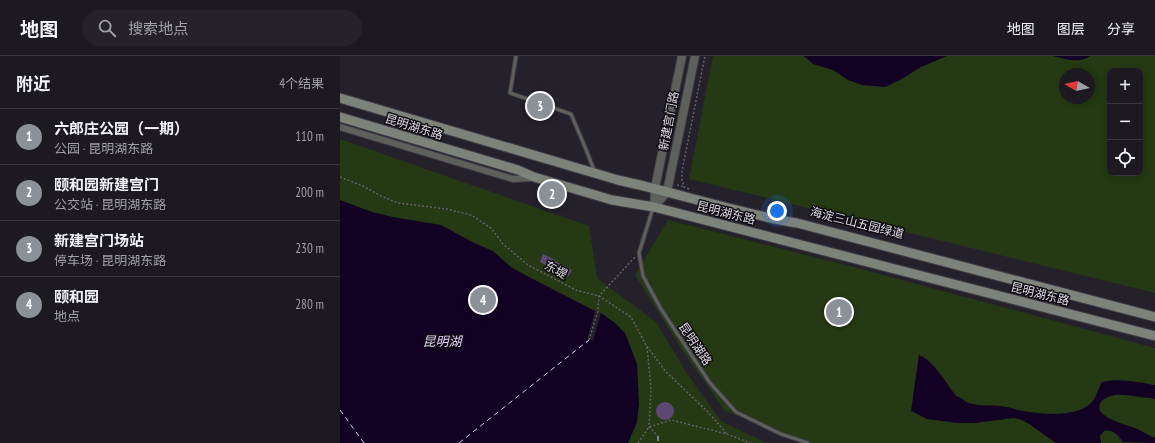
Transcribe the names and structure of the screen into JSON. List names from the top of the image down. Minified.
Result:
{"streets":{"main road":["昆明湖东路"],"street":["新建宫门路"],"lane":["昆明湖路"],"path":["东堤"]},"crossings":[["新建宫门路","昆明湖东路"],["新建宫门路","昆明湖路"],["昆明湖东路","昆明湖路"]],"water":["昆明湖"],"north":"left","page":{"header":"地图","search":"搜索地点","nav":["地图","图层","分享"],"heading":["附近","4个结果"],"map_buttons":["+","−"],"pins":["3","2","4","1"],"list":[{"mark":"1","name":"六郎庄公园（一期）","note":"公园 · 昆明湖东路","value":"110 m"},{"mark":"2","name":"颐和园新建宫门","note":"公交站 · 昆明湖东路","value":"200 m"},{"mark":"3","name":"新建宫门场站","note":"停车场 · 昆明湖东路","value":"230 m"},{"mark":"4","name":"颐和园","note":"地点","value":"280 m"}]}}
